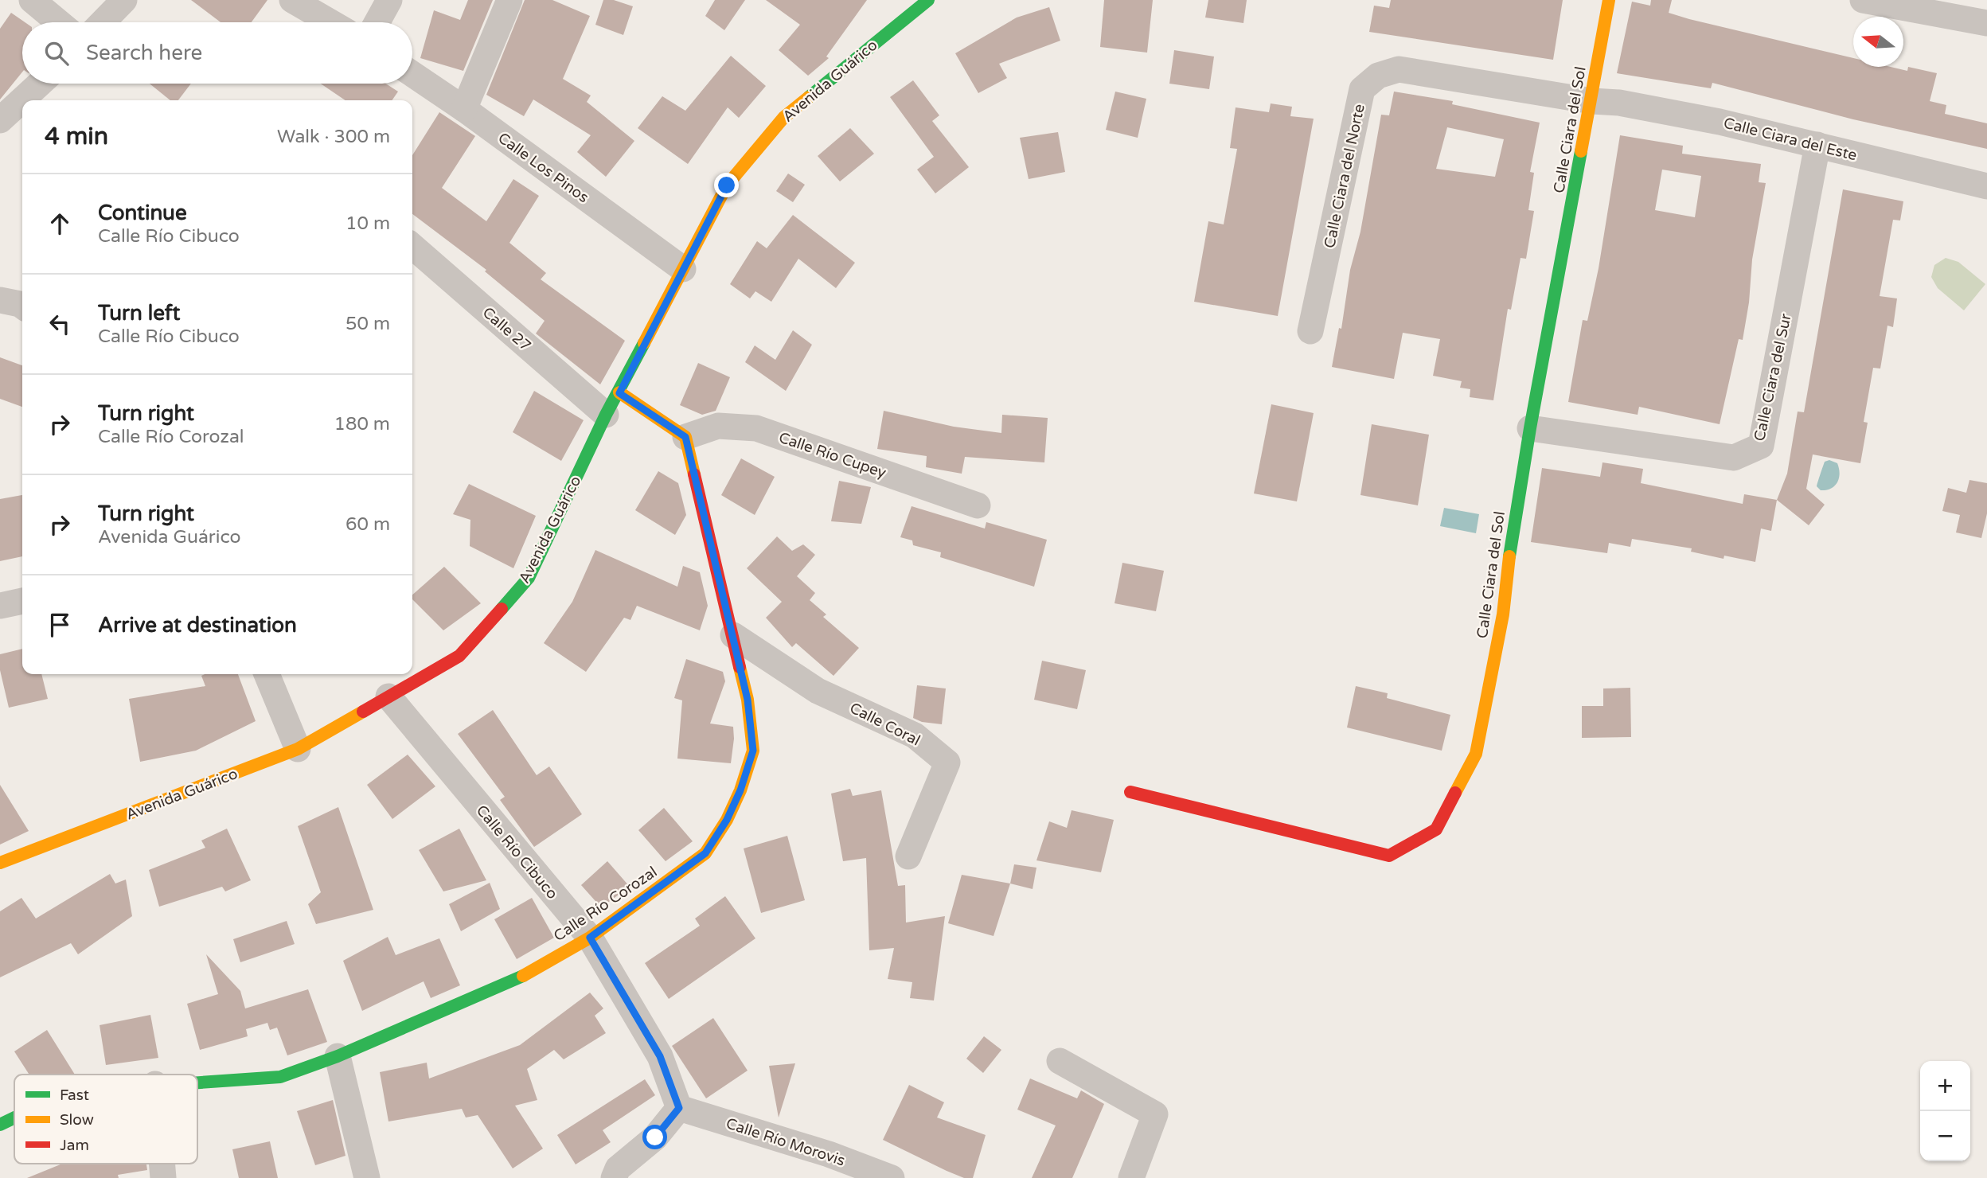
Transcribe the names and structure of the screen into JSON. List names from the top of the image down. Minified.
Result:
{"streets":{"street":["Avenida Guárico","Calle Ciara del Sol","Calle Ciara del Este","Calle Los Pinos","Calle Ciara del Norte","Calle 27","Calle Ciara del Sur","Calle Río Cupey","Calle Coral","Calle Río Cibuco","Calle Río Corozal","Calle Río Morovis"]},"crossings":[["Avenida Guárico","Calle Los Pinos"],["Avenida Guárico","Calle 27"],["Avenida Guárico","Calle Río Cibuco"],["Calle Ciara del Sol","Calle Ciara del Este"],["Calle Ciara del Sol","Calle Ciara del Norte"],["Calle Ciara del Sol","Calle Ciara del Sur"],["Calle Ciara del Este","Calle Ciara del Norte"],["Calle Ciara del Este","Calle Ciara del Sur"],["Calle Río Cupey","Calle Río Corozal"],["Calle Coral","Calle Río Corozal"],["Calle Río Cibuco","Calle Río Corozal"],["Calle Río Cibuco","Calle Río Morovis"]],"legend":["Fast","Slow","Jam"],"north":"left","page":{"search":"Search here","heading":["4 min","Walk · 300 m"],"list":[["Continue","Calle Río Cibuco","10 m"],["Turn left","Calle Río Cibuco","50 m"],["Turn right","Calle Río Corozal","180 m"],["Turn right","Avenida Guárico","60 m"],"Arrive at destination"],"map_buttons":["+","−"]}}
